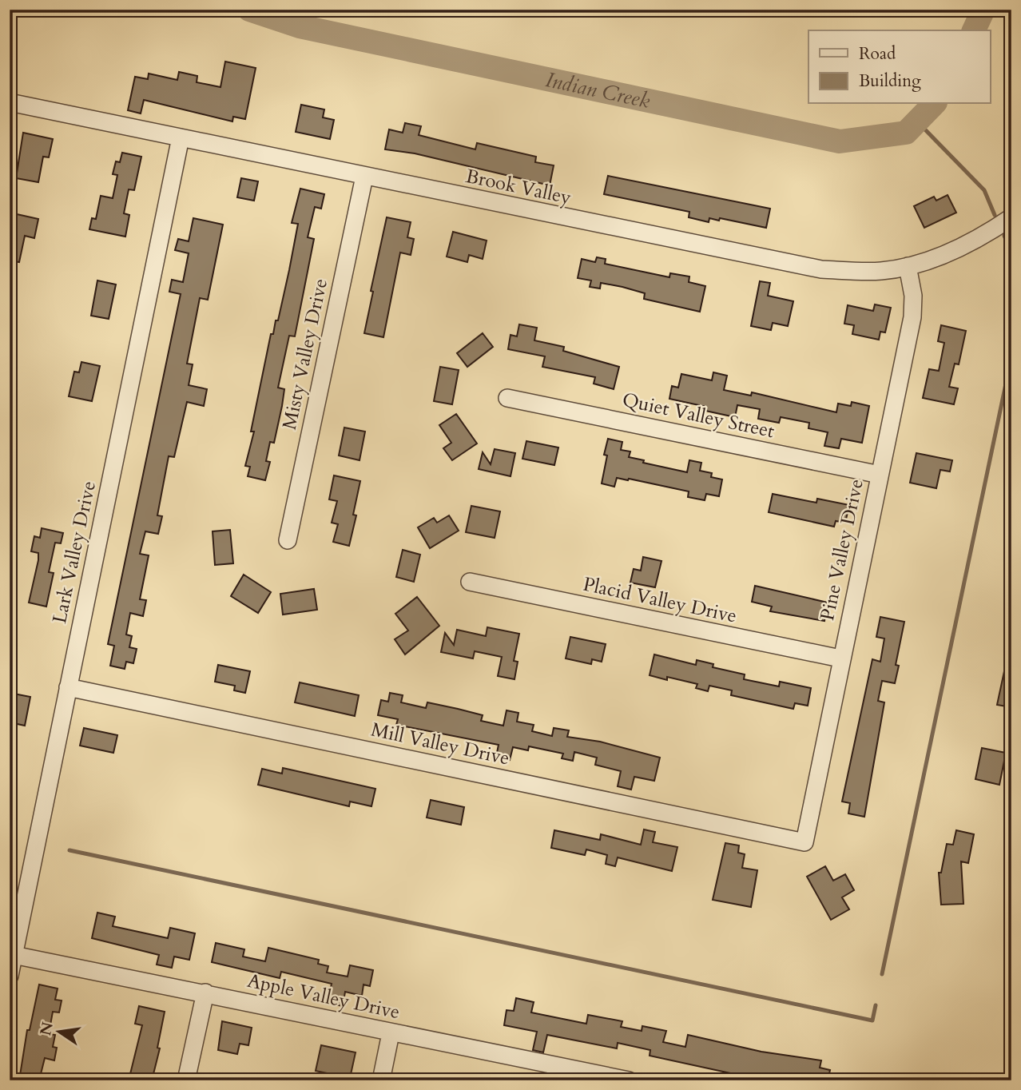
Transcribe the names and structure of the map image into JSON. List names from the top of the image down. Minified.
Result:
{"streets":{"street":["Brook Valley","Misty Valley Drive","Quiet Valley Street","Pine Valley Drive","Lark Valley Drive","Placid Valley Drive","Mill Valley Drive","Apple Valley Drive"]},"crossings":[["Brook Valley","Misty Valley Drive"],["Brook Valley","Pine Valley Drive"],["Brook Valley","Lark Valley Drive"],["Quiet Valley Street","Pine Valley Drive"],["Pine Valley Drive","Placid Valley Drive"],["Pine Valley Drive","Mill Valley Drive"],["Lark Valley Drive","Mill Valley Drive"],["Lark Valley Drive","Apple Valley Drive"]],"water":["Indian Creek"],"legend":["Road","Building"],"north":"left"}
